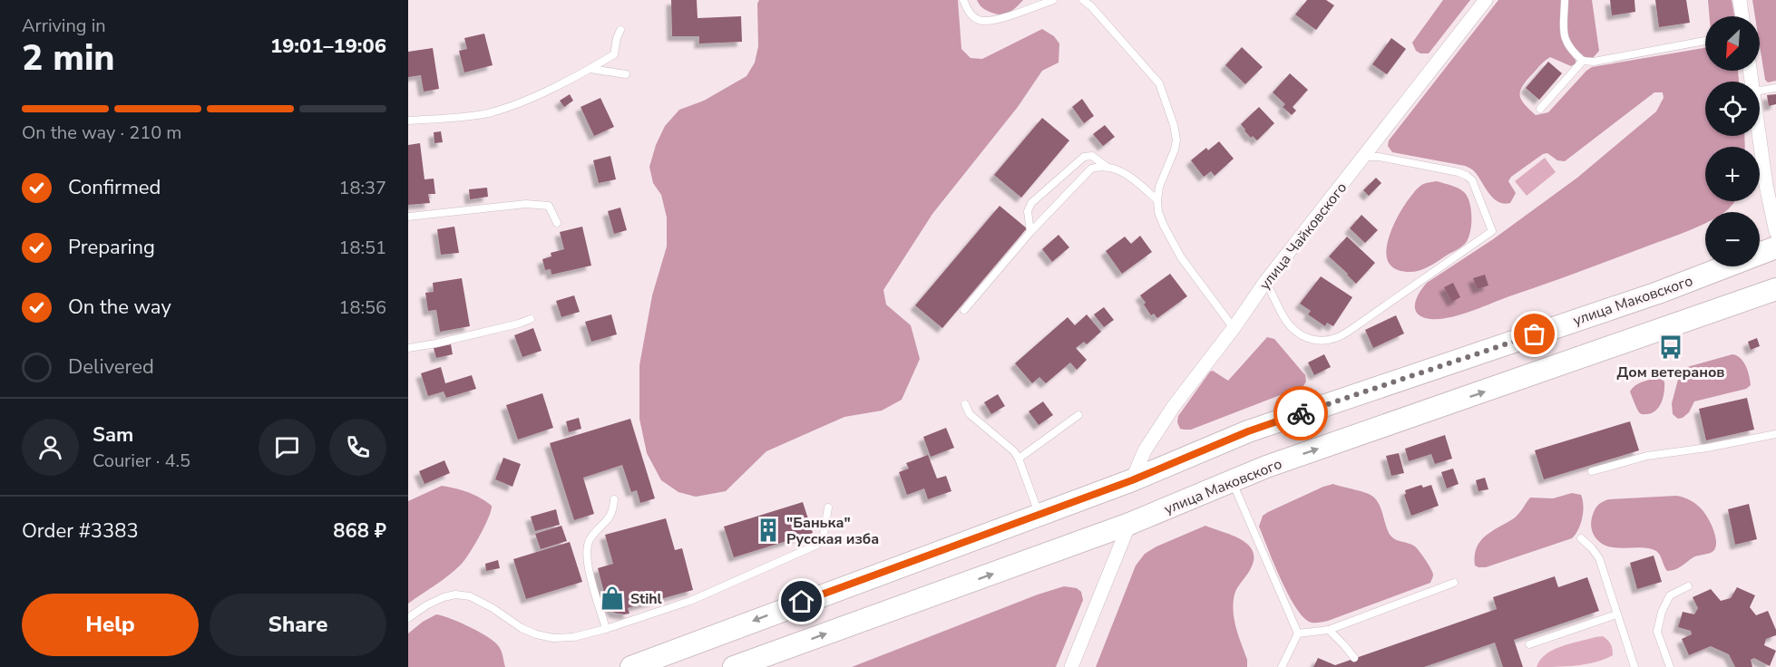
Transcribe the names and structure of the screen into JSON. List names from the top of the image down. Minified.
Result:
{"streets":{"highway":["улица Маковского"],"street":["улица Чайковского"]},"crossings":[["улица Чайковского","улица Маковского"]],"places":{"bus stop":["Дом ветеранов"],"building":["\"Банька\" Русская изба"],"shop":["Stihl"]},"north":"bottom left","page":{"heading":["2 min","Arriving in","19:01–19:06"],"panel":["Sam","Courier · 4.5","Order #3383","868 ₽"],"map_buttons":["+","−"],"bar":"On the way · 210 m","list":[["Confirmed","18:37"],["Preparing","18:51"],["On the way","18:56"],"Delivered"],"buttons":["Help","Share"]}}
